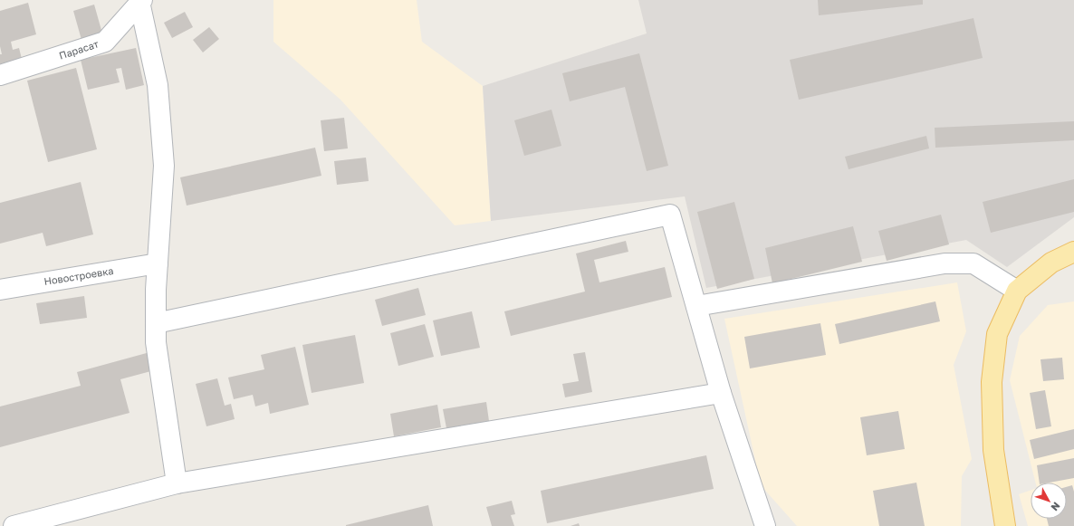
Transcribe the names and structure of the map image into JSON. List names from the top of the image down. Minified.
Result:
{"streets":{"street":["Парасат","Новостроевка"]},"north":"bottom right"}
